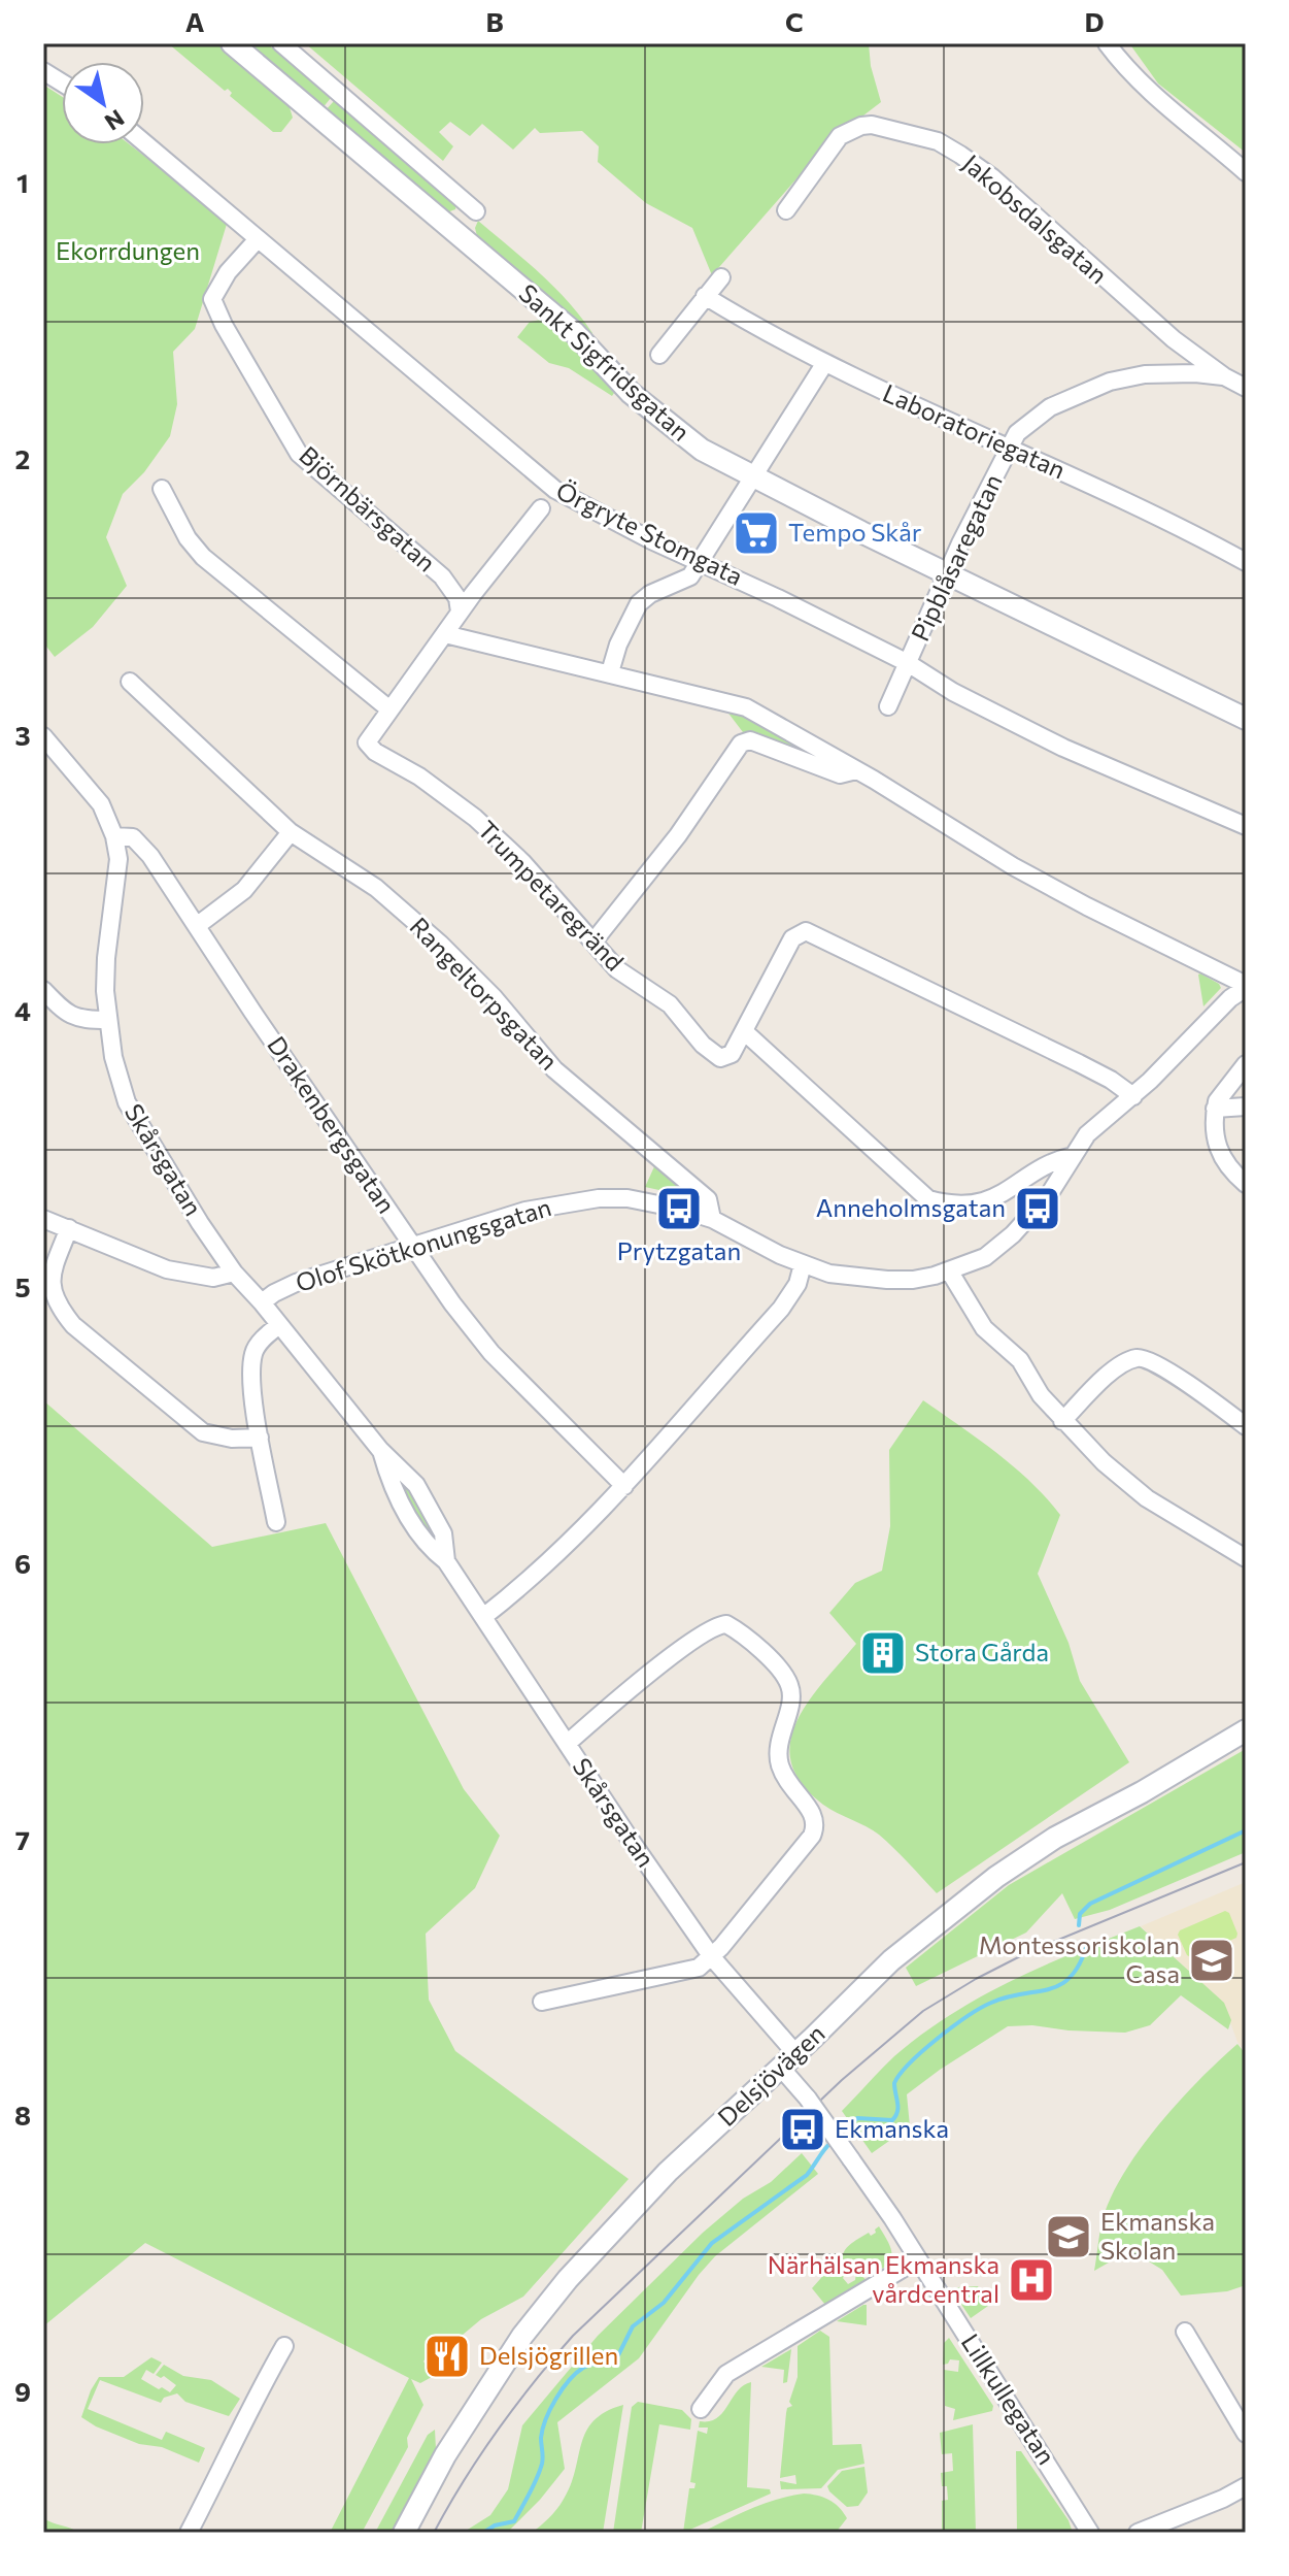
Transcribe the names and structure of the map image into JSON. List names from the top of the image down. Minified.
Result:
{"streets":{"street":["Jakobsdalsgatan","Sankt Sigfridsgatan","Laboratoriegatan","Björnbärsgatan","Örgryte Stomgata","Pipblåsaregatan","Trumpetaregränd","Rangeltorpsgatan","Drakenbergsgatan","Skårsgatan","Olof Skötkonungsgatan","Delsjövägen","Lillkullegatan"]},"crossings":[["Jakobsdalsgatan","Pipblåsaregatan"],["Sankt Sigfridsgatan","Pipblåsaregatan"],["Laboratoriegatan","Pipblåsaregatan"],["Björnbärsgatan","Örgryte Stomgata"],["Örgryte Stomgata","Pipblåsaregatan"],["Rangeltorpsgatan","Olof Skötkonungsgatan"],["Drakenbergsgatan","Skårsgatan"],["Drakenbergsgatan","Olof Skötkonungsgatan"],["Skårsgatan","Olof Skötkonungsgatan"],["Skårsgatan","Delsjövägen"],["Skårsgatan","Lillkullegatan"],["Delsjövägen","Lillkullegatan"]],"parks":["Ekorrdungen"],"places":{"supermarket":["Tempo Skår"],"bus stop":["Prytzgatan","Anneholmsgatan","Ekmanska"],"building":["Stora Gårda"],"school or university":["Montessoriskolan Casa","Ekmanska Skolan"],"hospital":["Närhälsan Ekmanska vårdcentral"],"restaurant":["Delsjögrillen"]},"north":"bottom right","grid":{"columns":["A","B","C","D"],"rows":["1","2","3","4","5","6","7","8","9"]}}
